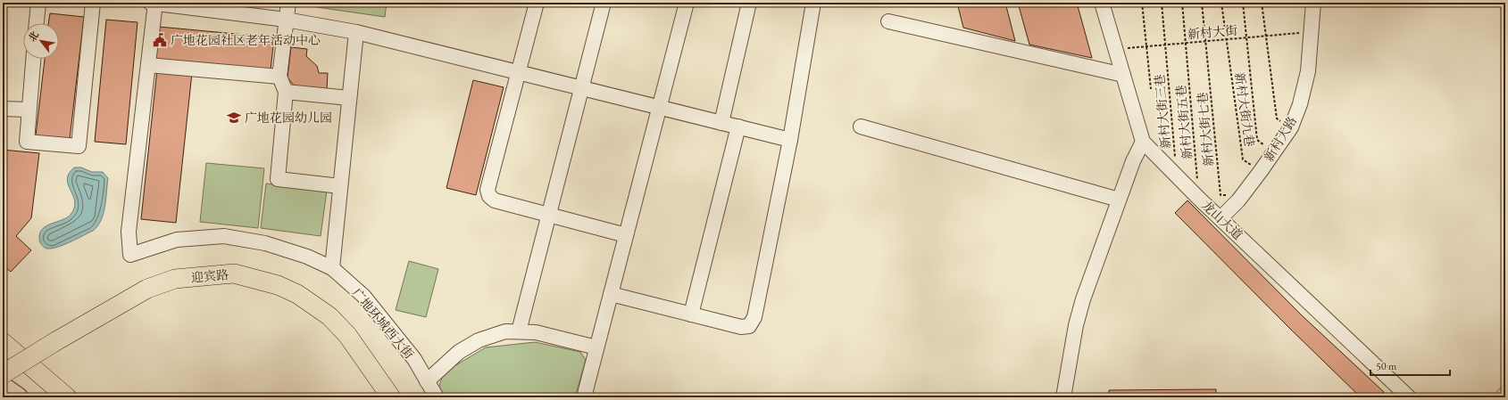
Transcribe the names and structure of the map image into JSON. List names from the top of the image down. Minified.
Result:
{"streets":{"main road":["迎宾路"],"street":["新村大路","龙山大道","广地环城西大街"],"path":["新村大街","新村大街九巷","新村大街三巷","新村大街五巷","新村大街七巷"]},"crossings":[["新村大街","新村大街九巷"],["新村大街","新村大街三巷"],["新村大街","新村大街五巷"],["新村大街","新村大街七巷"],["新村大街","新村大路"],["新村大街","龙山大道"],["新村大街九巷","新村大路"],["新村大街三巷","龙山大道"],["新村大街五巷","龙山大道"],["新村大街七巷","新村大路"],["新村大路","龙山大道"]],"places":{"public building":["广地花园社区老年活动中心"],"school or university":["广地花园幼儿园"]},"scale_bar":"50 m","north":"top left"}
